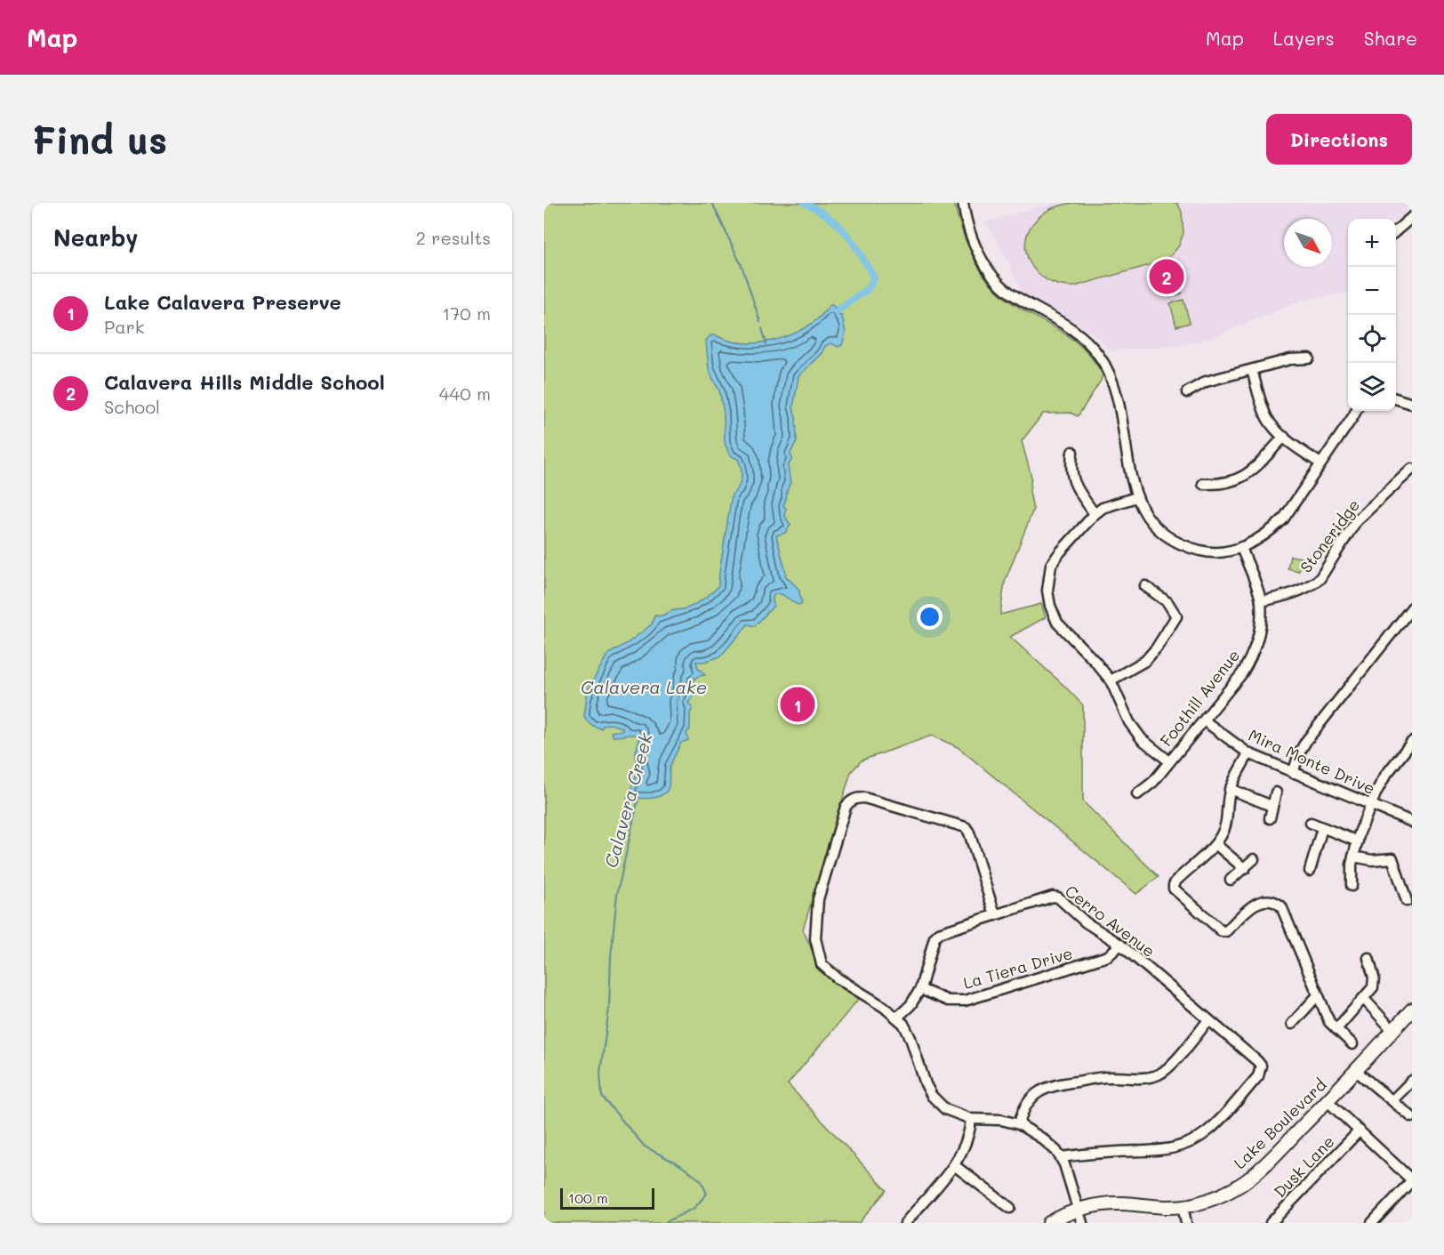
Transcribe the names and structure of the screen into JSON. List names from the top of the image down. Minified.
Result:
{"streets":{"main road":["Lake Boulevard"],"street":["Stoneridge","Foothill Avenue","Mira Monte Drive","Cerro Avenue","La Tiera Drive","Dusk Lane"]},"crossings":[["Stoneridge","Foothill Avenue"],["Foothill Avenue","Mira Monte Drive"],["Cerro Avenue","La Tiera Drive"]],"water":["Calavera Lake","Calavera Creek"],"scale_bar":"100 m","north":"bottom right","page":{"header":"Map","nav":["Map","Layers","Share"],"buttons":"Directions","title":"Find us","heading":["Nearby","2 results"],"map_buttons":["+","−"],"pins":["2","1"],"list":[{"mark":"1","name":"Lake Calavera Preserve","note":"Park","value":"170 m"},{"mark":"2","name":"Calavera Hills Middle School","note":"School","value":"440 m"}],"scale":"100 m"}}
